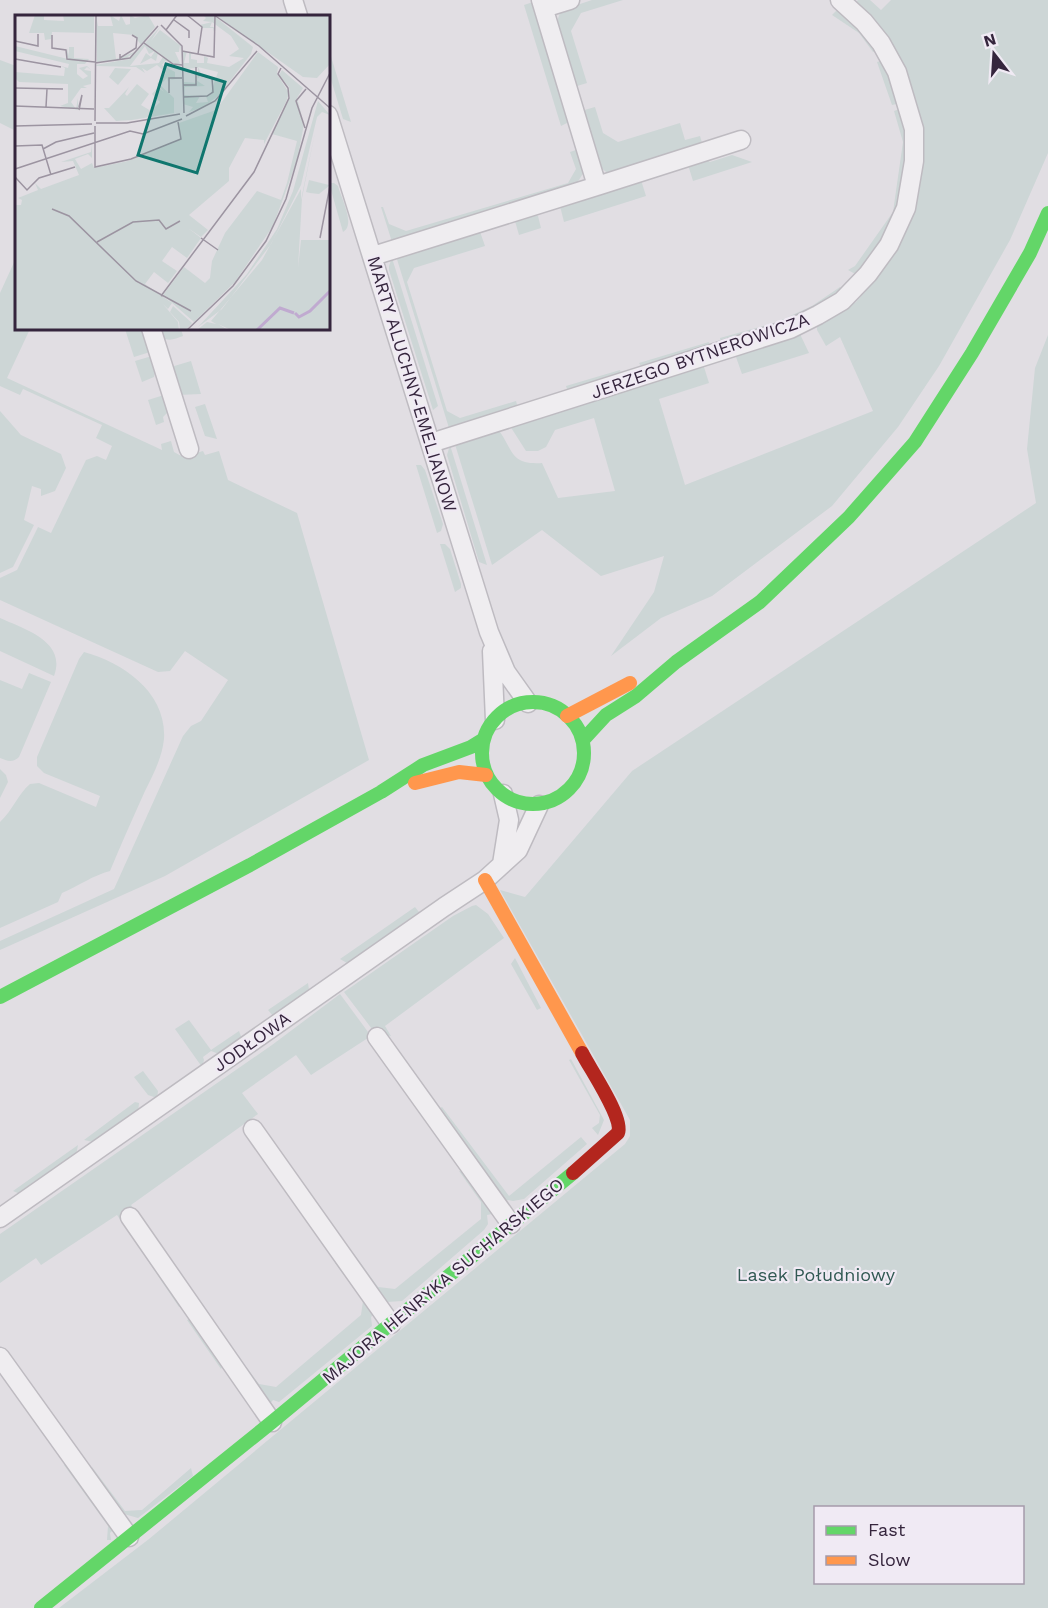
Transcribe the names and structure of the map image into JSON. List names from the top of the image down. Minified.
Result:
{"streets":{"main road":["MAJORA HENRYKA SUCHARSKIEGO"],"street":["JERZEGO BYTNEROWICZA","MARTY ALUCHNY-EMELIANOW","JODŁOWA"]},"crossings":[["JERZEGO BYTNEROWICZA","MARTY ALUCHNY-EMELIANOW"],["MARTY ALUCHNY-EMELIANOW","JODŁOWA"],["JODŁOWA","MAJORA HENRYKA SUCHARSKIEGO"]],"parks":["Lasek Południowy"],"legend":["Fast","Slow"],"north":"top"}
